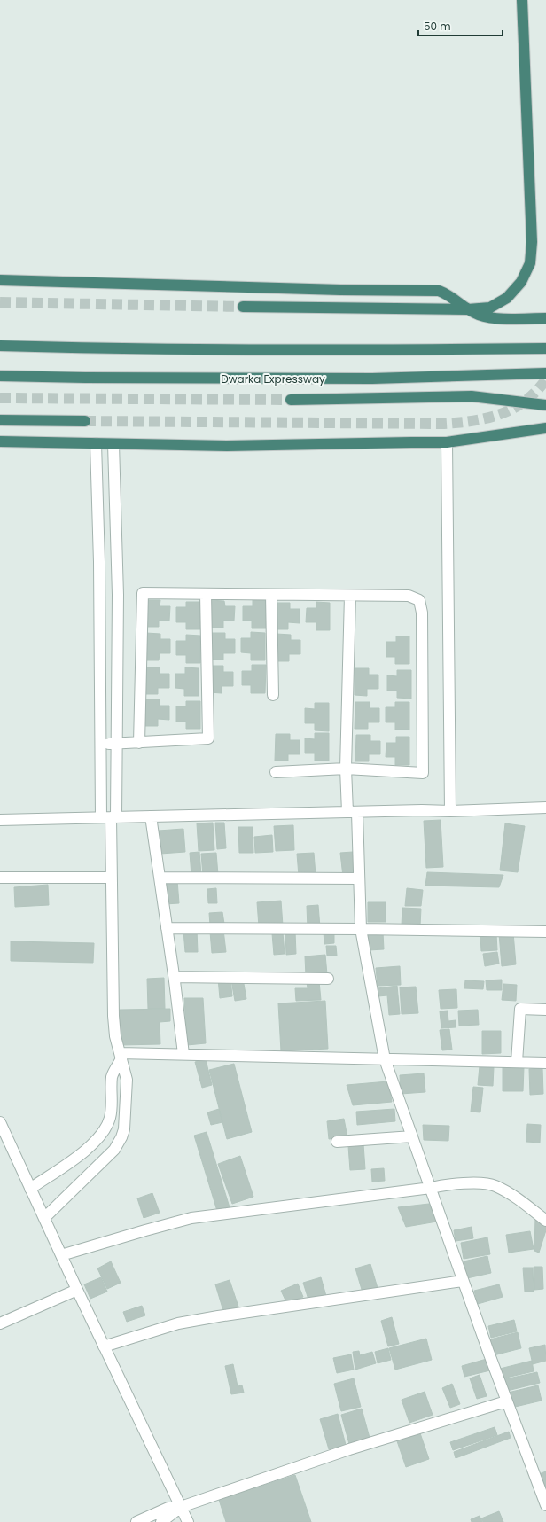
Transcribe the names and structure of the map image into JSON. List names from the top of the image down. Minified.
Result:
{"streets":{"highway":["Dwarka Expressway"]},"scale_bar":"50 m"}
